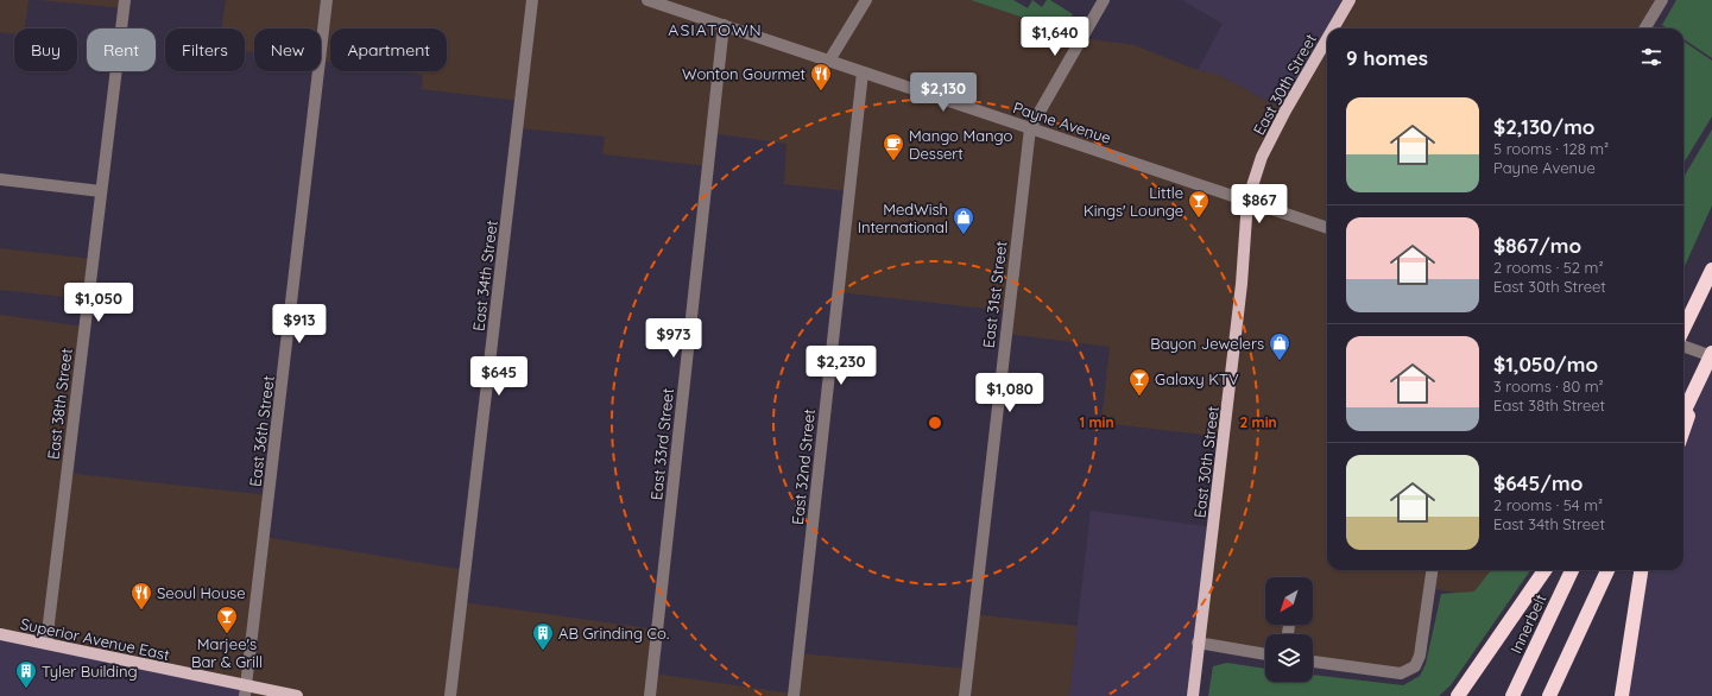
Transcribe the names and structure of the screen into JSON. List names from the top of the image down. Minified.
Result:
{"streets":{"highway":["Innerbelt"],"main road":["East 30th Street","Superior Avenue East"],"street":["Payne Avenue","East 34th Street","East 31st Street","East 38th Street","East 36th Street","East 33rd Street","East 32nd Street"]},"crossings":[["East 30th Street","Payne Avenue"],["Payne Avenue","East 31st Street"],["Payne Avenue","East 33rd Street"],["Payne Avenue","East 32nd Street"],["East 38th Street","Superior Avenue East"],["East 36th Street","Superior Avenue East"]],"districts":["ASIATOWN"],"places":{"restaurant":["Wonton Gourmet","Seoul House"],"cafe":["Mango Mango Dessert"],"bar":["Little Kings' Lounge","Galaxy KTV","Marjee's Bar & Grill"],"shop":["MedWish International","Bayon Jewelers"],"building":["AB Grinding Co.","Tyler Building"]},"north":"bottom left","page":{"price":["$1,640","$2,130","$867","$1,050","$913","$973","$2,230","$645","$1,080"],"chip":["Buy","Rent","Filters","New","Apartment"],"heading":"9 homes","list":[{"name":"$2,130/mo","note":"5 rooms · 128 m² · Payne Avenue"},{"name":"$867/mo","note":"2 rooms · 52 m² · East 30th Street"},{"name":"$1,050/mo","note":"3 rooms · 80 m² · East 38th Street"},{"name":"$645/mo","note":"2 rooms · 54 m² · East 34th Street"}]},"rings":["1 min","2 min"]}
